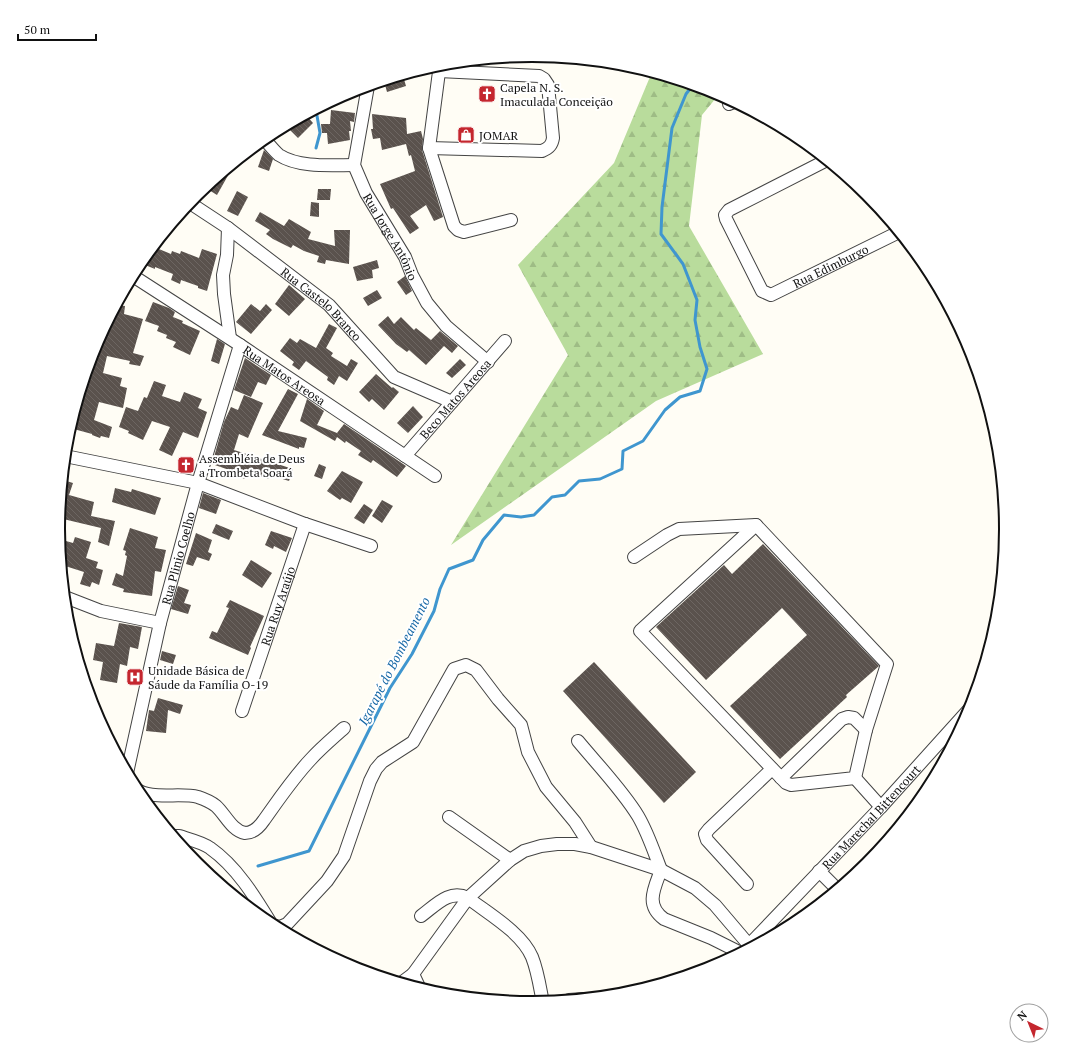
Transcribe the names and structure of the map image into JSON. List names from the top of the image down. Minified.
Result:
{"streets":{"street":["Rua Jorge Antônio","Rua Edimburgo","Rua Castelo Branco","Rua Matos Areosa","Beco Matos Areosa","Rua Plinio Coelho","Rua Ruy Araújo","Rua Marechal Bittencourt"]},"crossings":[["Rua Jorge Antônio","Beco Matos Areosa"],["Rua Castelo Branco","Beco Matos Areosa"],["Rua Matos Areosa","Beco Matos Areosa"],["Rua Matos Areosa","Rua Plinio Coelho"]],"water":["Igarapé do Bombeamento"],"places":{"church":["Capela N. S. Imaculada Conceição","Assembléia de Deus a Trombeta Soará"],"shop":["JOMAR"],"hospital":["Unidade Básica de Sáude da Família O-19"]},"scale_bar":"50 m","north":"top left"}
